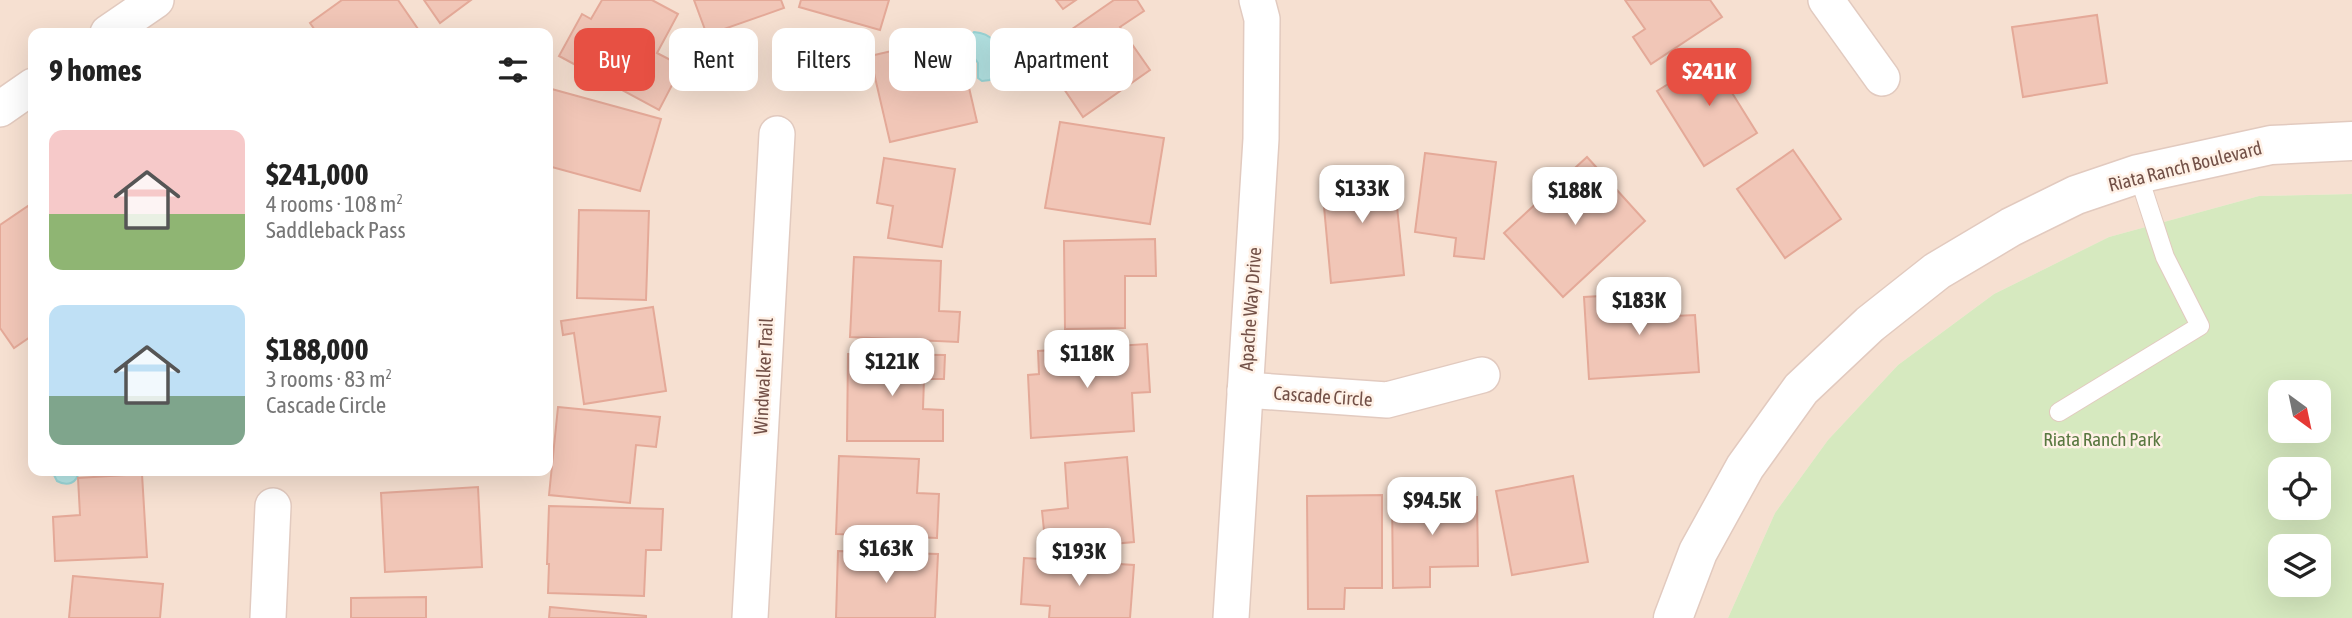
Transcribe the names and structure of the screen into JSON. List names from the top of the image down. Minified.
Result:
{"streets":{"street":["Riata Ranch Boulevard","Apache Way Drive","Windwalker Trail","Cascade Circle"]},"crossings":[["Apache Way Drive","Cascade Circle"]],"parks":["Riata Ranch Park"],"north":"bottom right","page":{"chip":["Buy","Rent","Filters","New","Apartment"],"heading":"9 homes","price":["$241K","$133K","$188K","$183K","$118K","$121K","$94.5K","$163K","$193K"],"list":[{"name":"$241,000","note":"4 rooms · 108 m² · Saddleback Pass"},{"name":"$188,000","note":"3 rooms · 83 m² · Cascade Circle"}]}}
